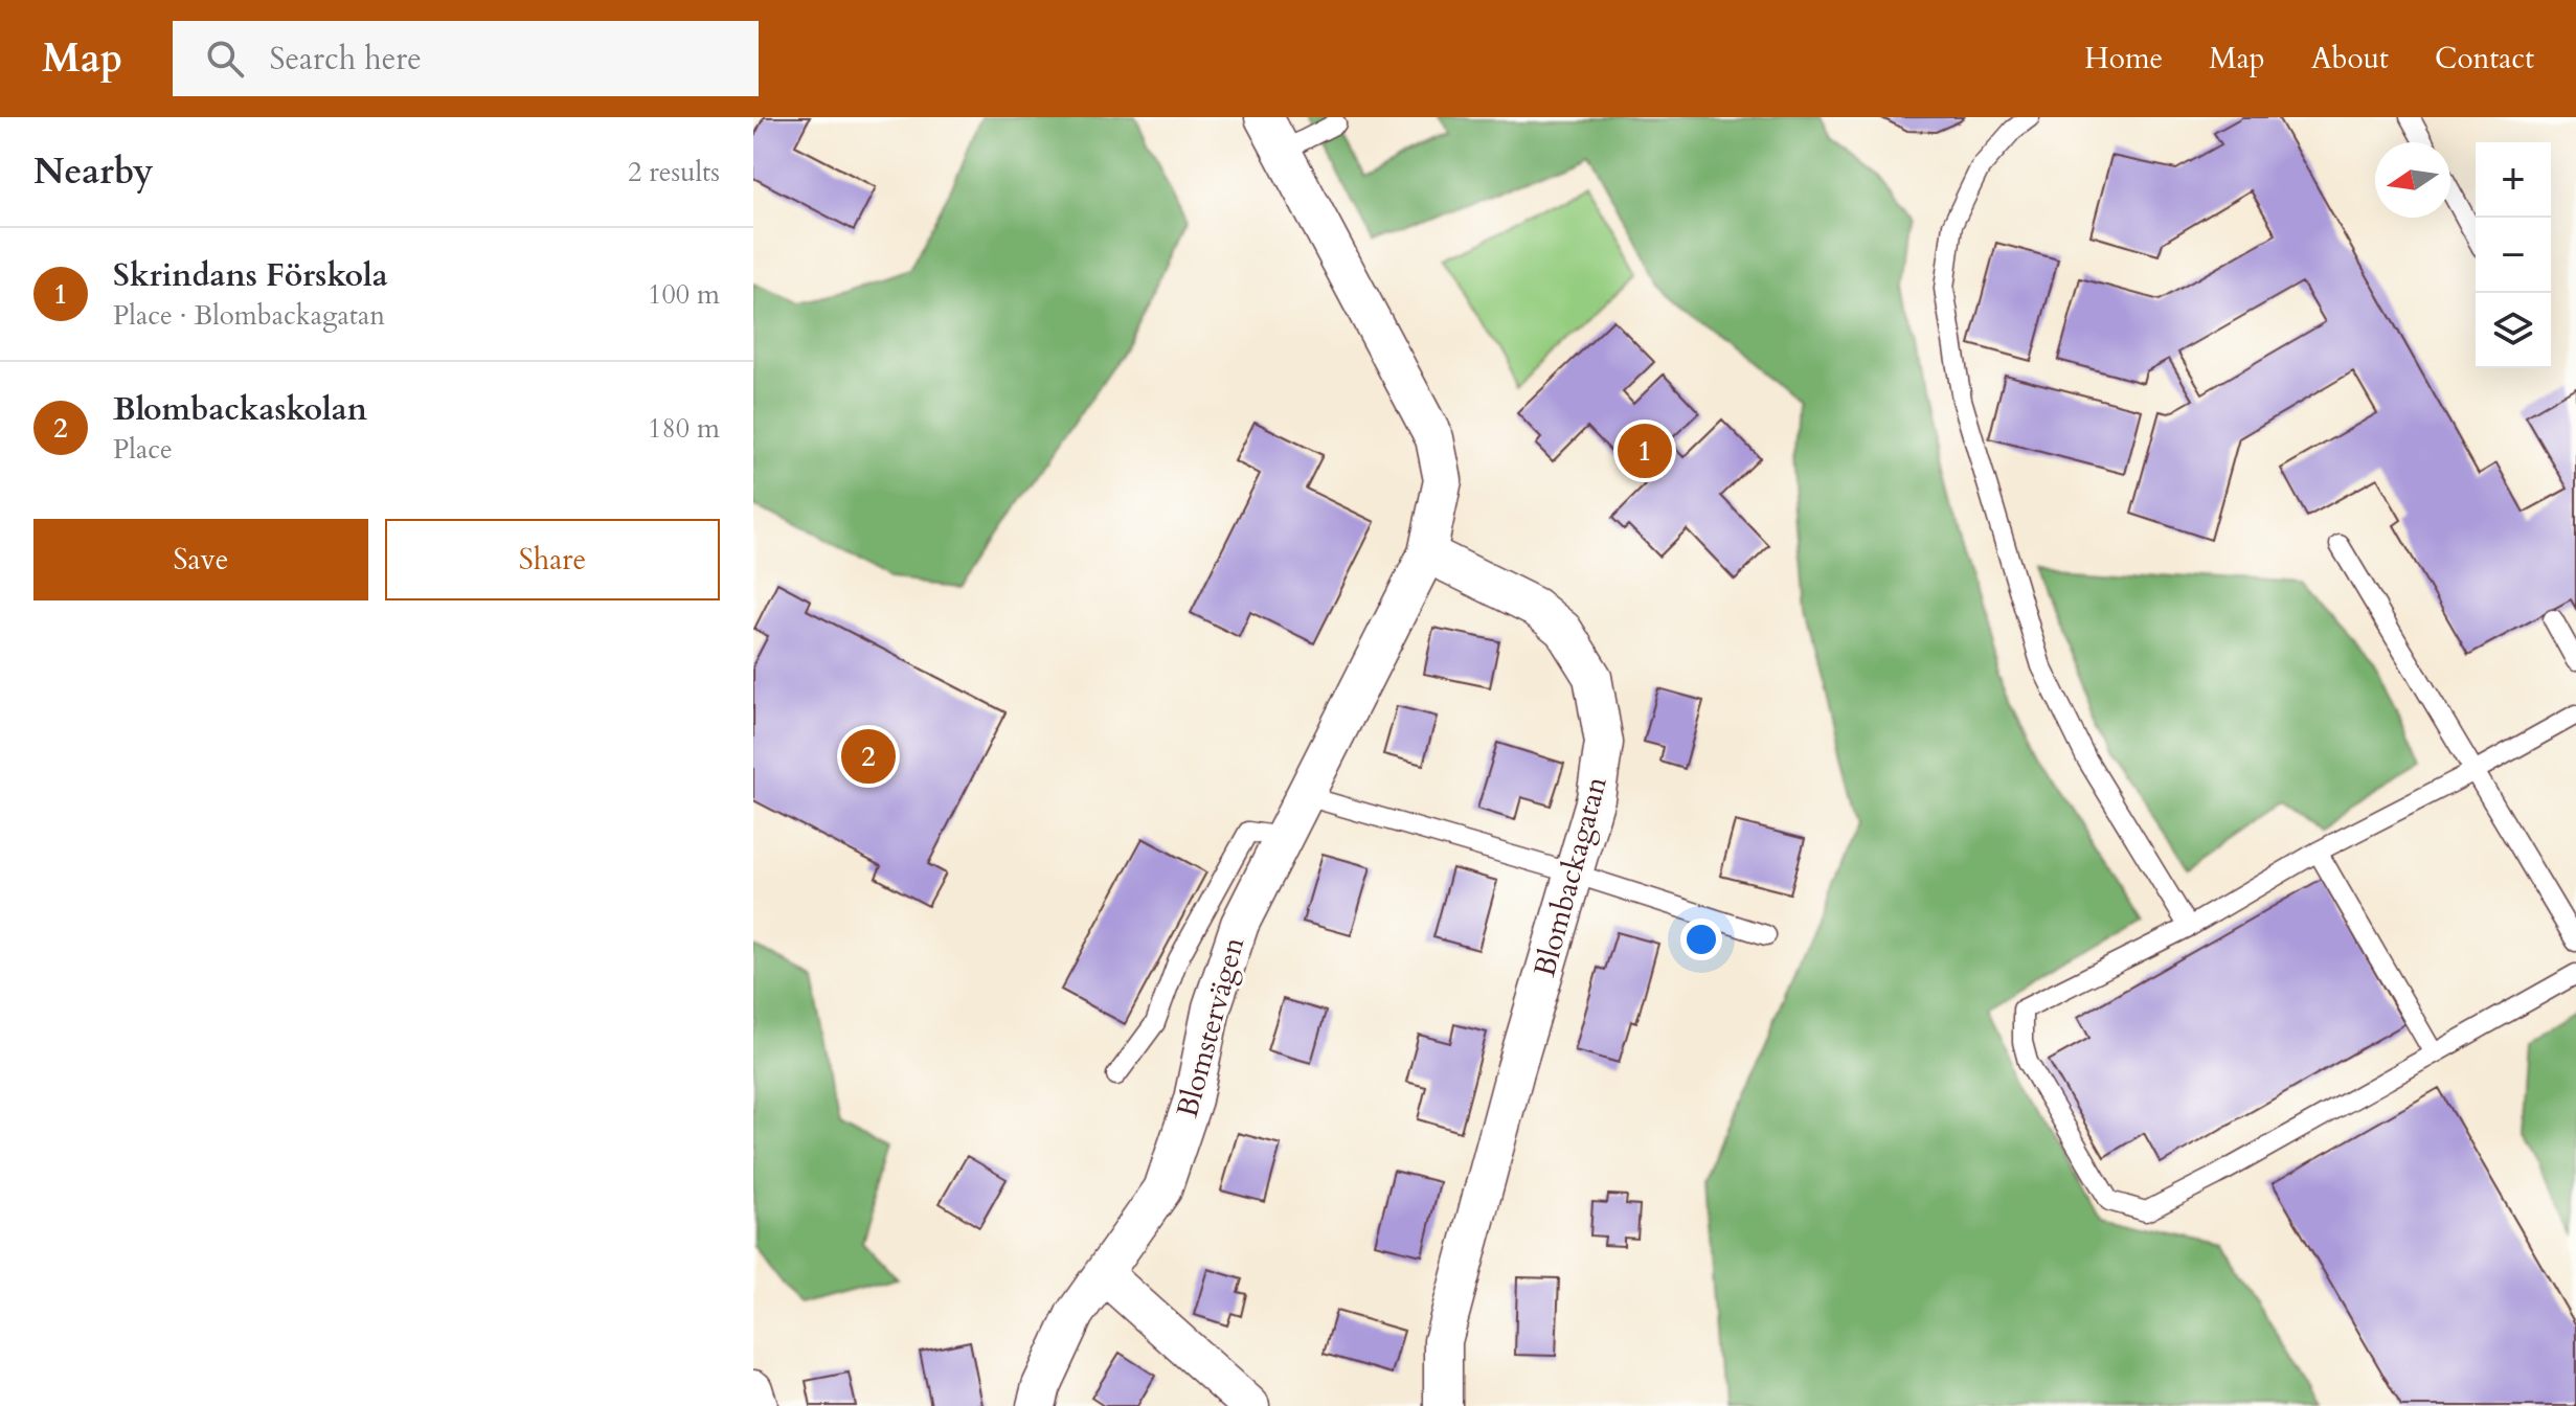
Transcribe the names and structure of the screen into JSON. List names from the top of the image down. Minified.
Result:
{"streets":{"street":["Blombackagatan","Blomstervägen"]},"crossings":[["Blombackagatan","Blomstervägen"]],"north":"left","page":{"header":"Map","search":"Search here","nav":["Home","Map","About","Contact"],"heading":["Nearby","2 results"],"map_buttons":["+","−"],"list":[{"mark":"1","name":"Skrindans Förskola","note":"Place · Blombackagatan","value":"100 m"},{"mark":"2","name":"Blombackaskolan","note":"Place","value":"180 m"}],"pins":["1","2"],"buttons":["Save","Share"]}}
